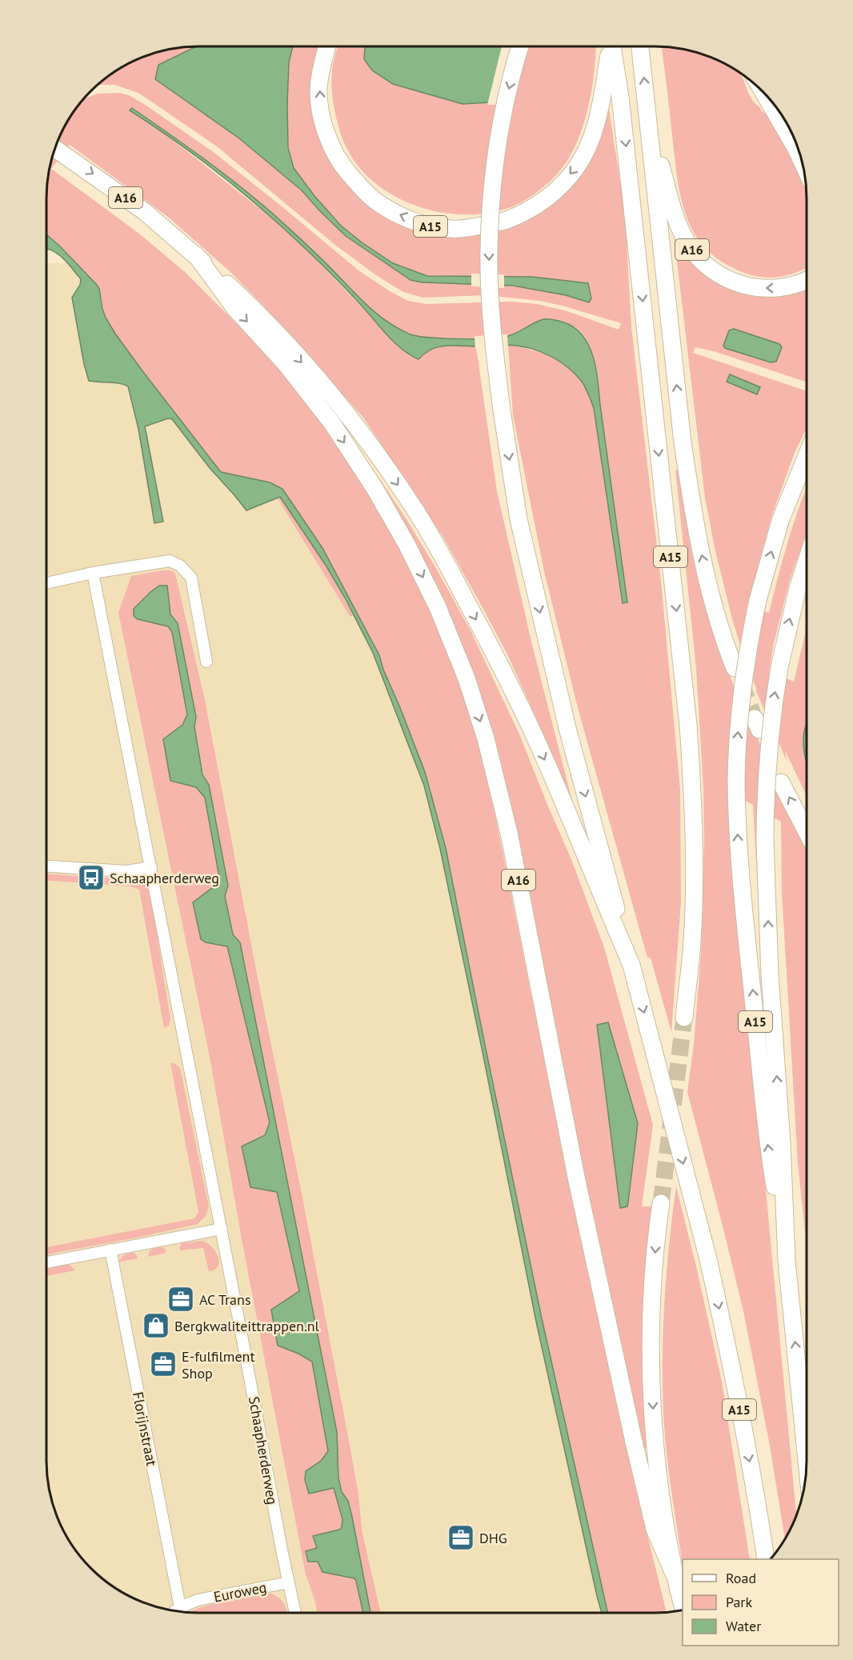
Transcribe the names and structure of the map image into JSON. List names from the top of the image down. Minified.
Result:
{"streets":{"highway":["A16","A15"],"street":["Florijnstraat","Schaapherderweg","Euroweg"]},"crossings":[["A16","A15"],["Florijnstraat","Euroweg"],["Schaapherderweg","Euroweg"]],"places":{"bus stop":["Schaapherderweg"],"office":["AC Trans","E-fulfilment Shop","DHG"],"shop":["Bergkwaliteittrappen.nl"]},"legend":["Road","Park","Water"]}
